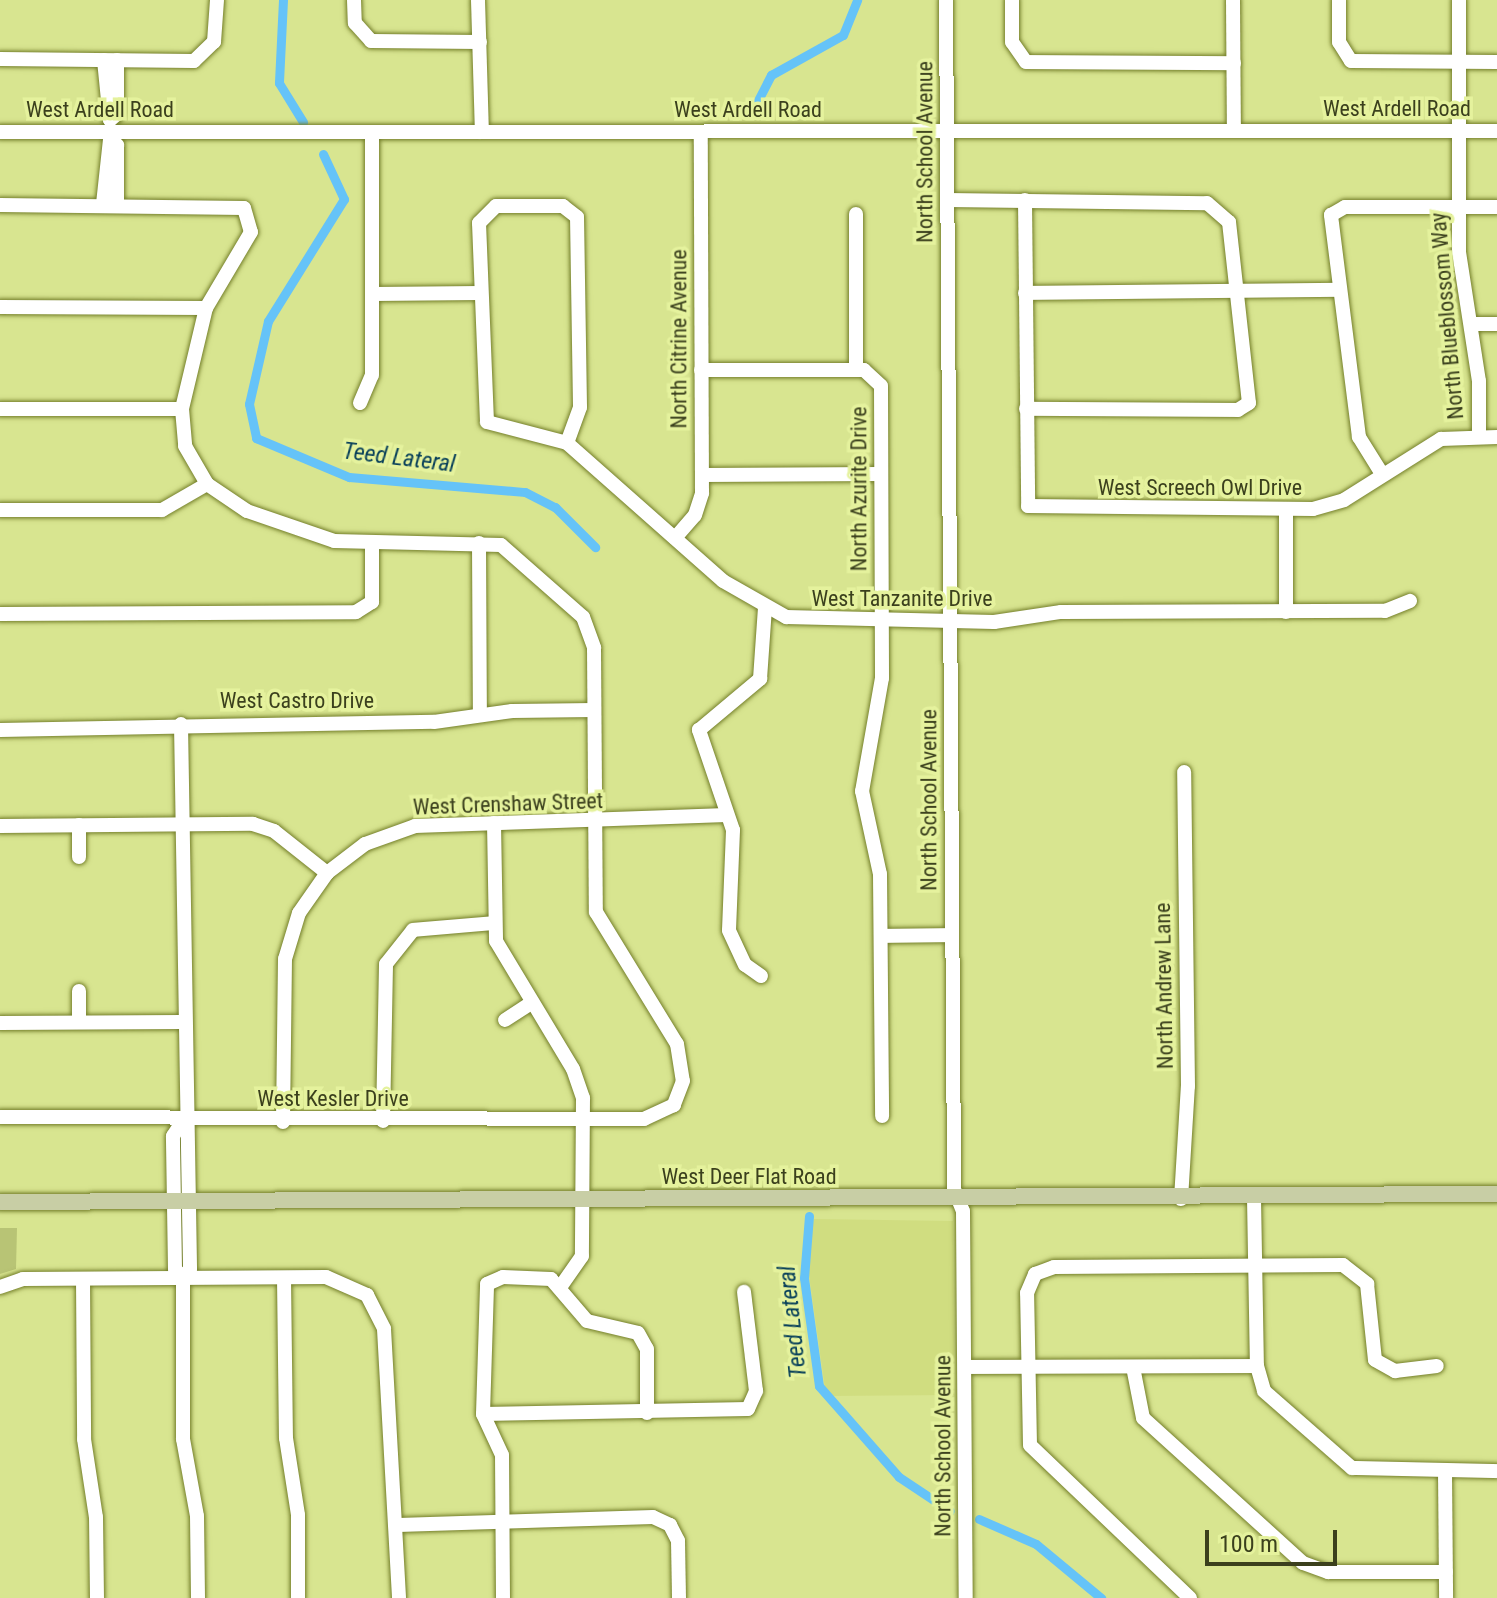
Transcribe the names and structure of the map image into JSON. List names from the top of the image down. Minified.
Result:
{"streets":{"main road":["West Deer Flat Road"],"street":["West Ardell Road","North School Avenue","North Blueblossom Way","North Citrine Avenue","West Screech Owl Drive","North Azurite Drive","West Tanzanite Drive","West Castro Drive","West Crenshaw Street","North Andrew Lane","West Kesler Drive"]},"crossings":[["West Ardell Road","North School Avenue"],["West Ardell Road","North Blueblossom Way"],["West Ardell Road","North Citrine Avenue"],["North School Avenue","West Tanzanite Drive"],["North School Avenue","West Deer Flat Road"],["North Blueblossom Way","West Screech Owl Drive"],["North Citrine Avenue","West Tanzanite Drive"],["North Azurite Drive","West Tanzanite Drive"],["West Crenshaw Street","West Kesler Drive"],["North Andrew Lane","West Deer Flat Road"]],"water":["Teed Lateral"],"scale_bar":"100 m"}
